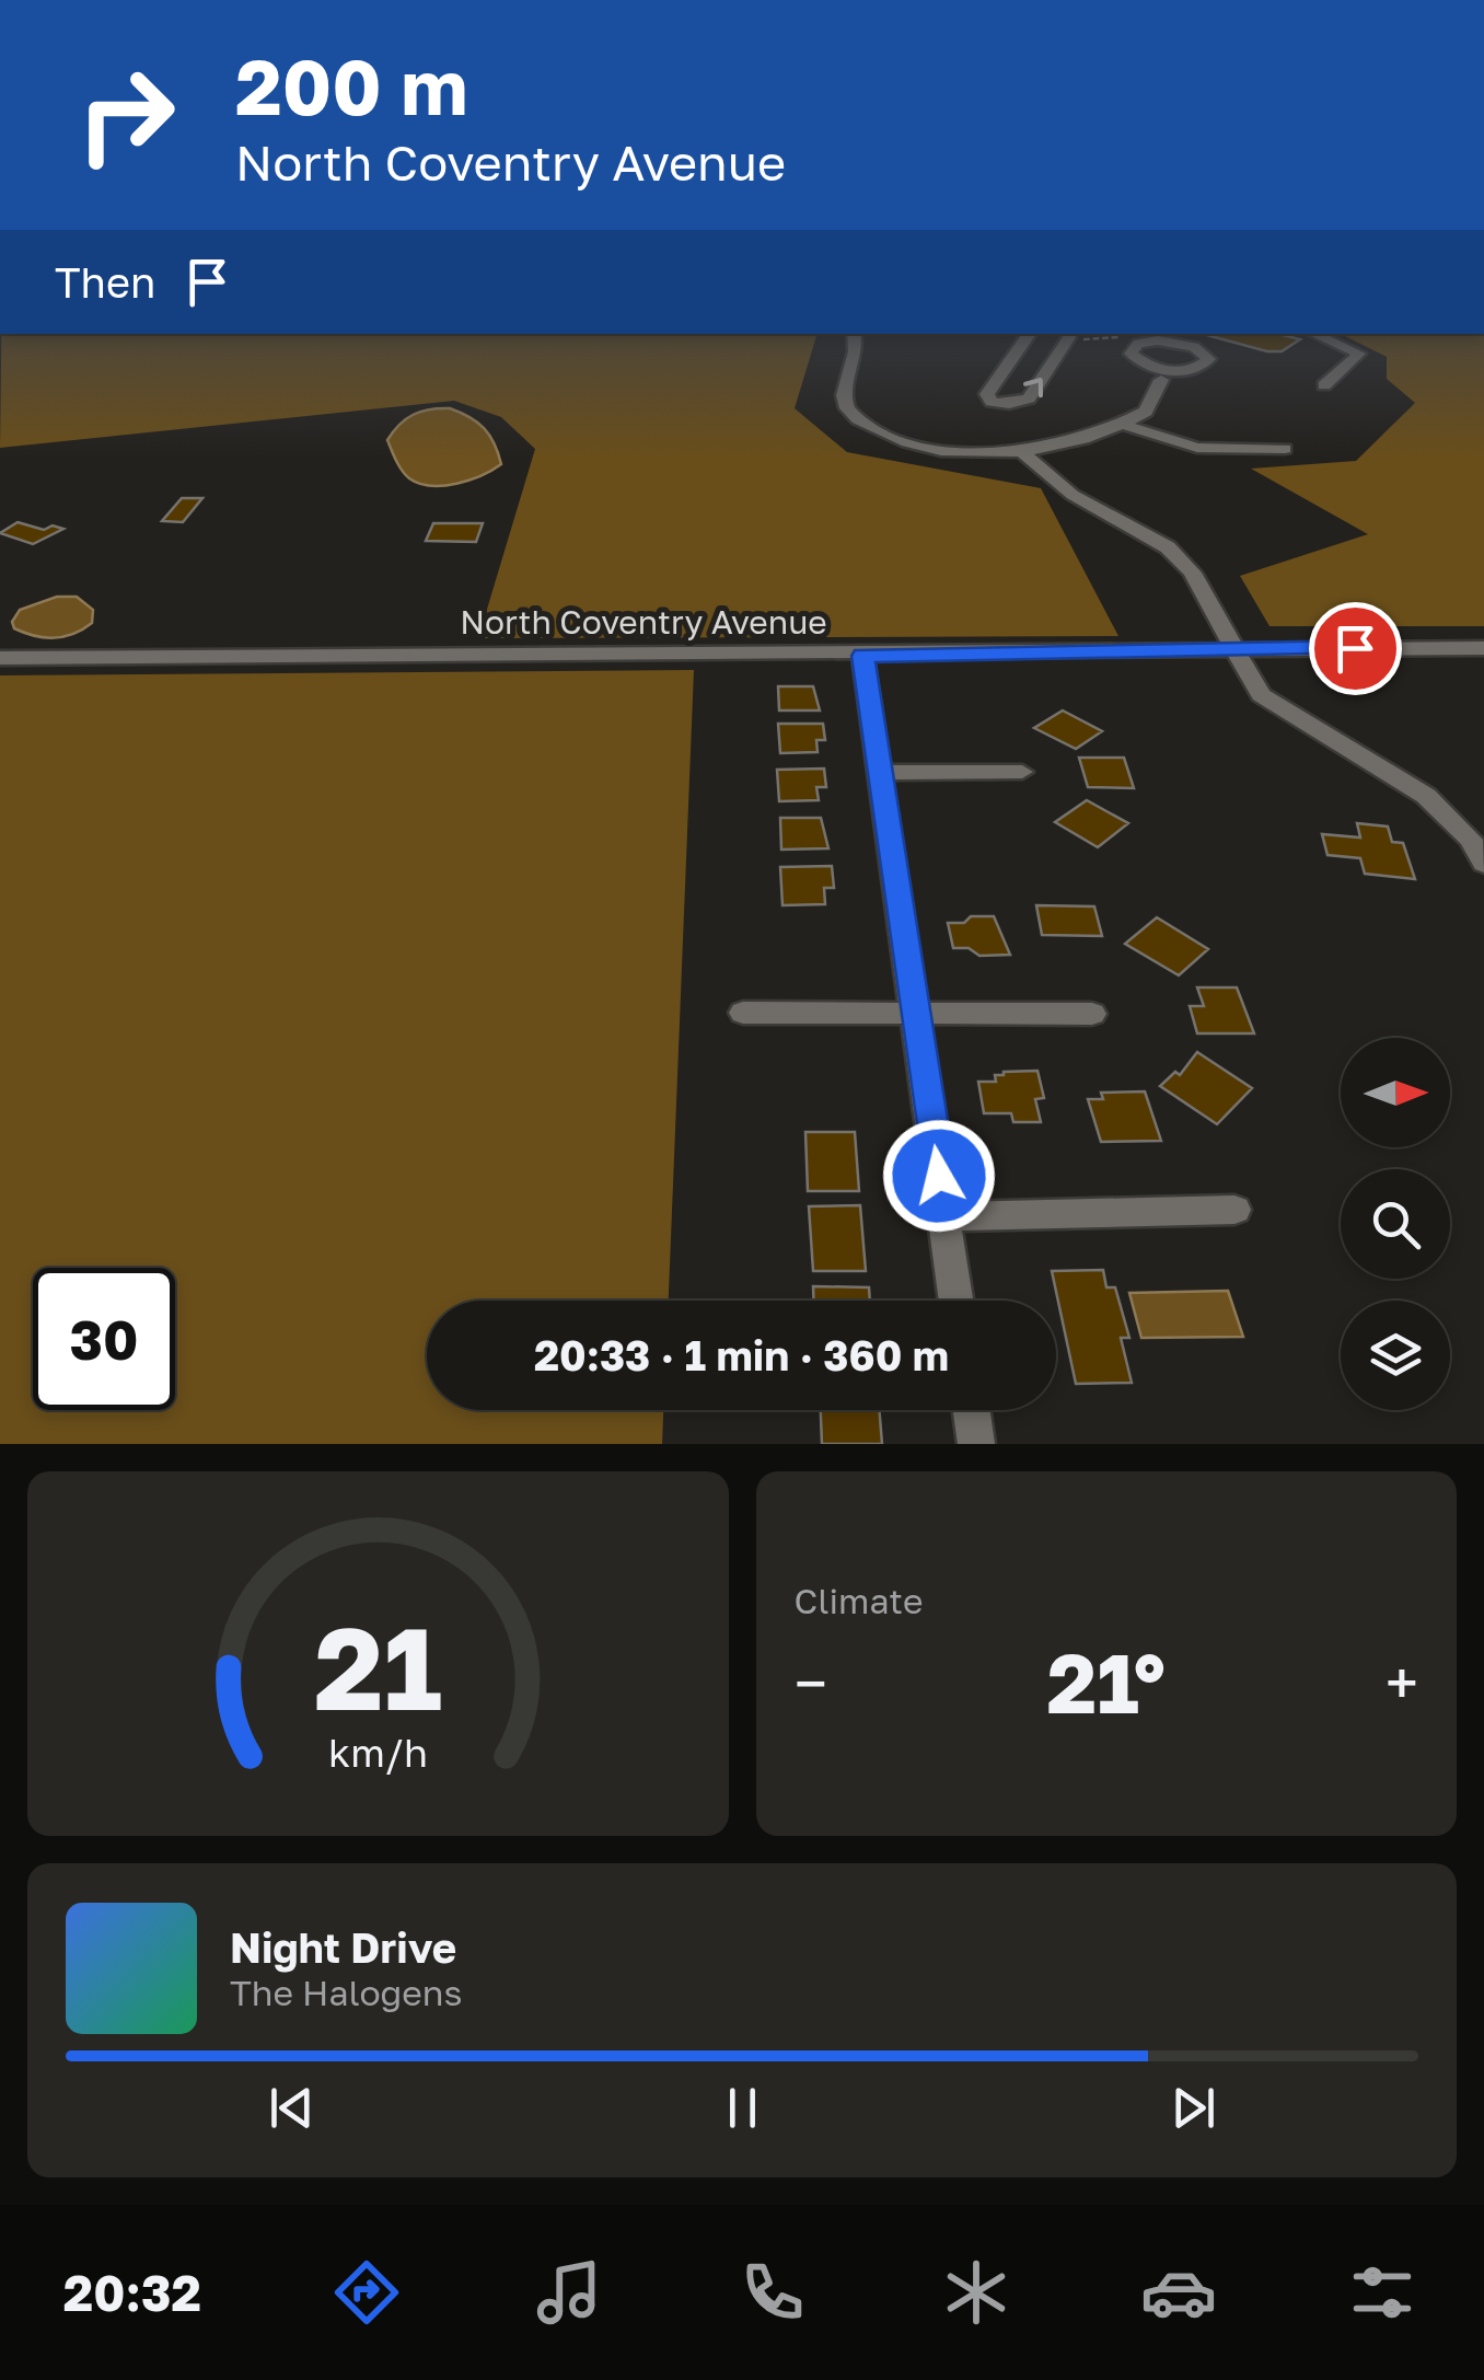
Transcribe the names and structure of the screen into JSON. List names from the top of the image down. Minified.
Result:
{"streets":{"street":["North Coventry Avenue"]},"north":"right","page":{"turn":["200 m","North Coventry Avenue"],"then":"Then","limit":"30","trip":"20:33 · 1 min · 360 m","tile":"Climate","heat":["−","21°","+"],"song":["Night Drive","The Halogens"],"tabs":"20:32","gauge":["21","km/h"]}}
